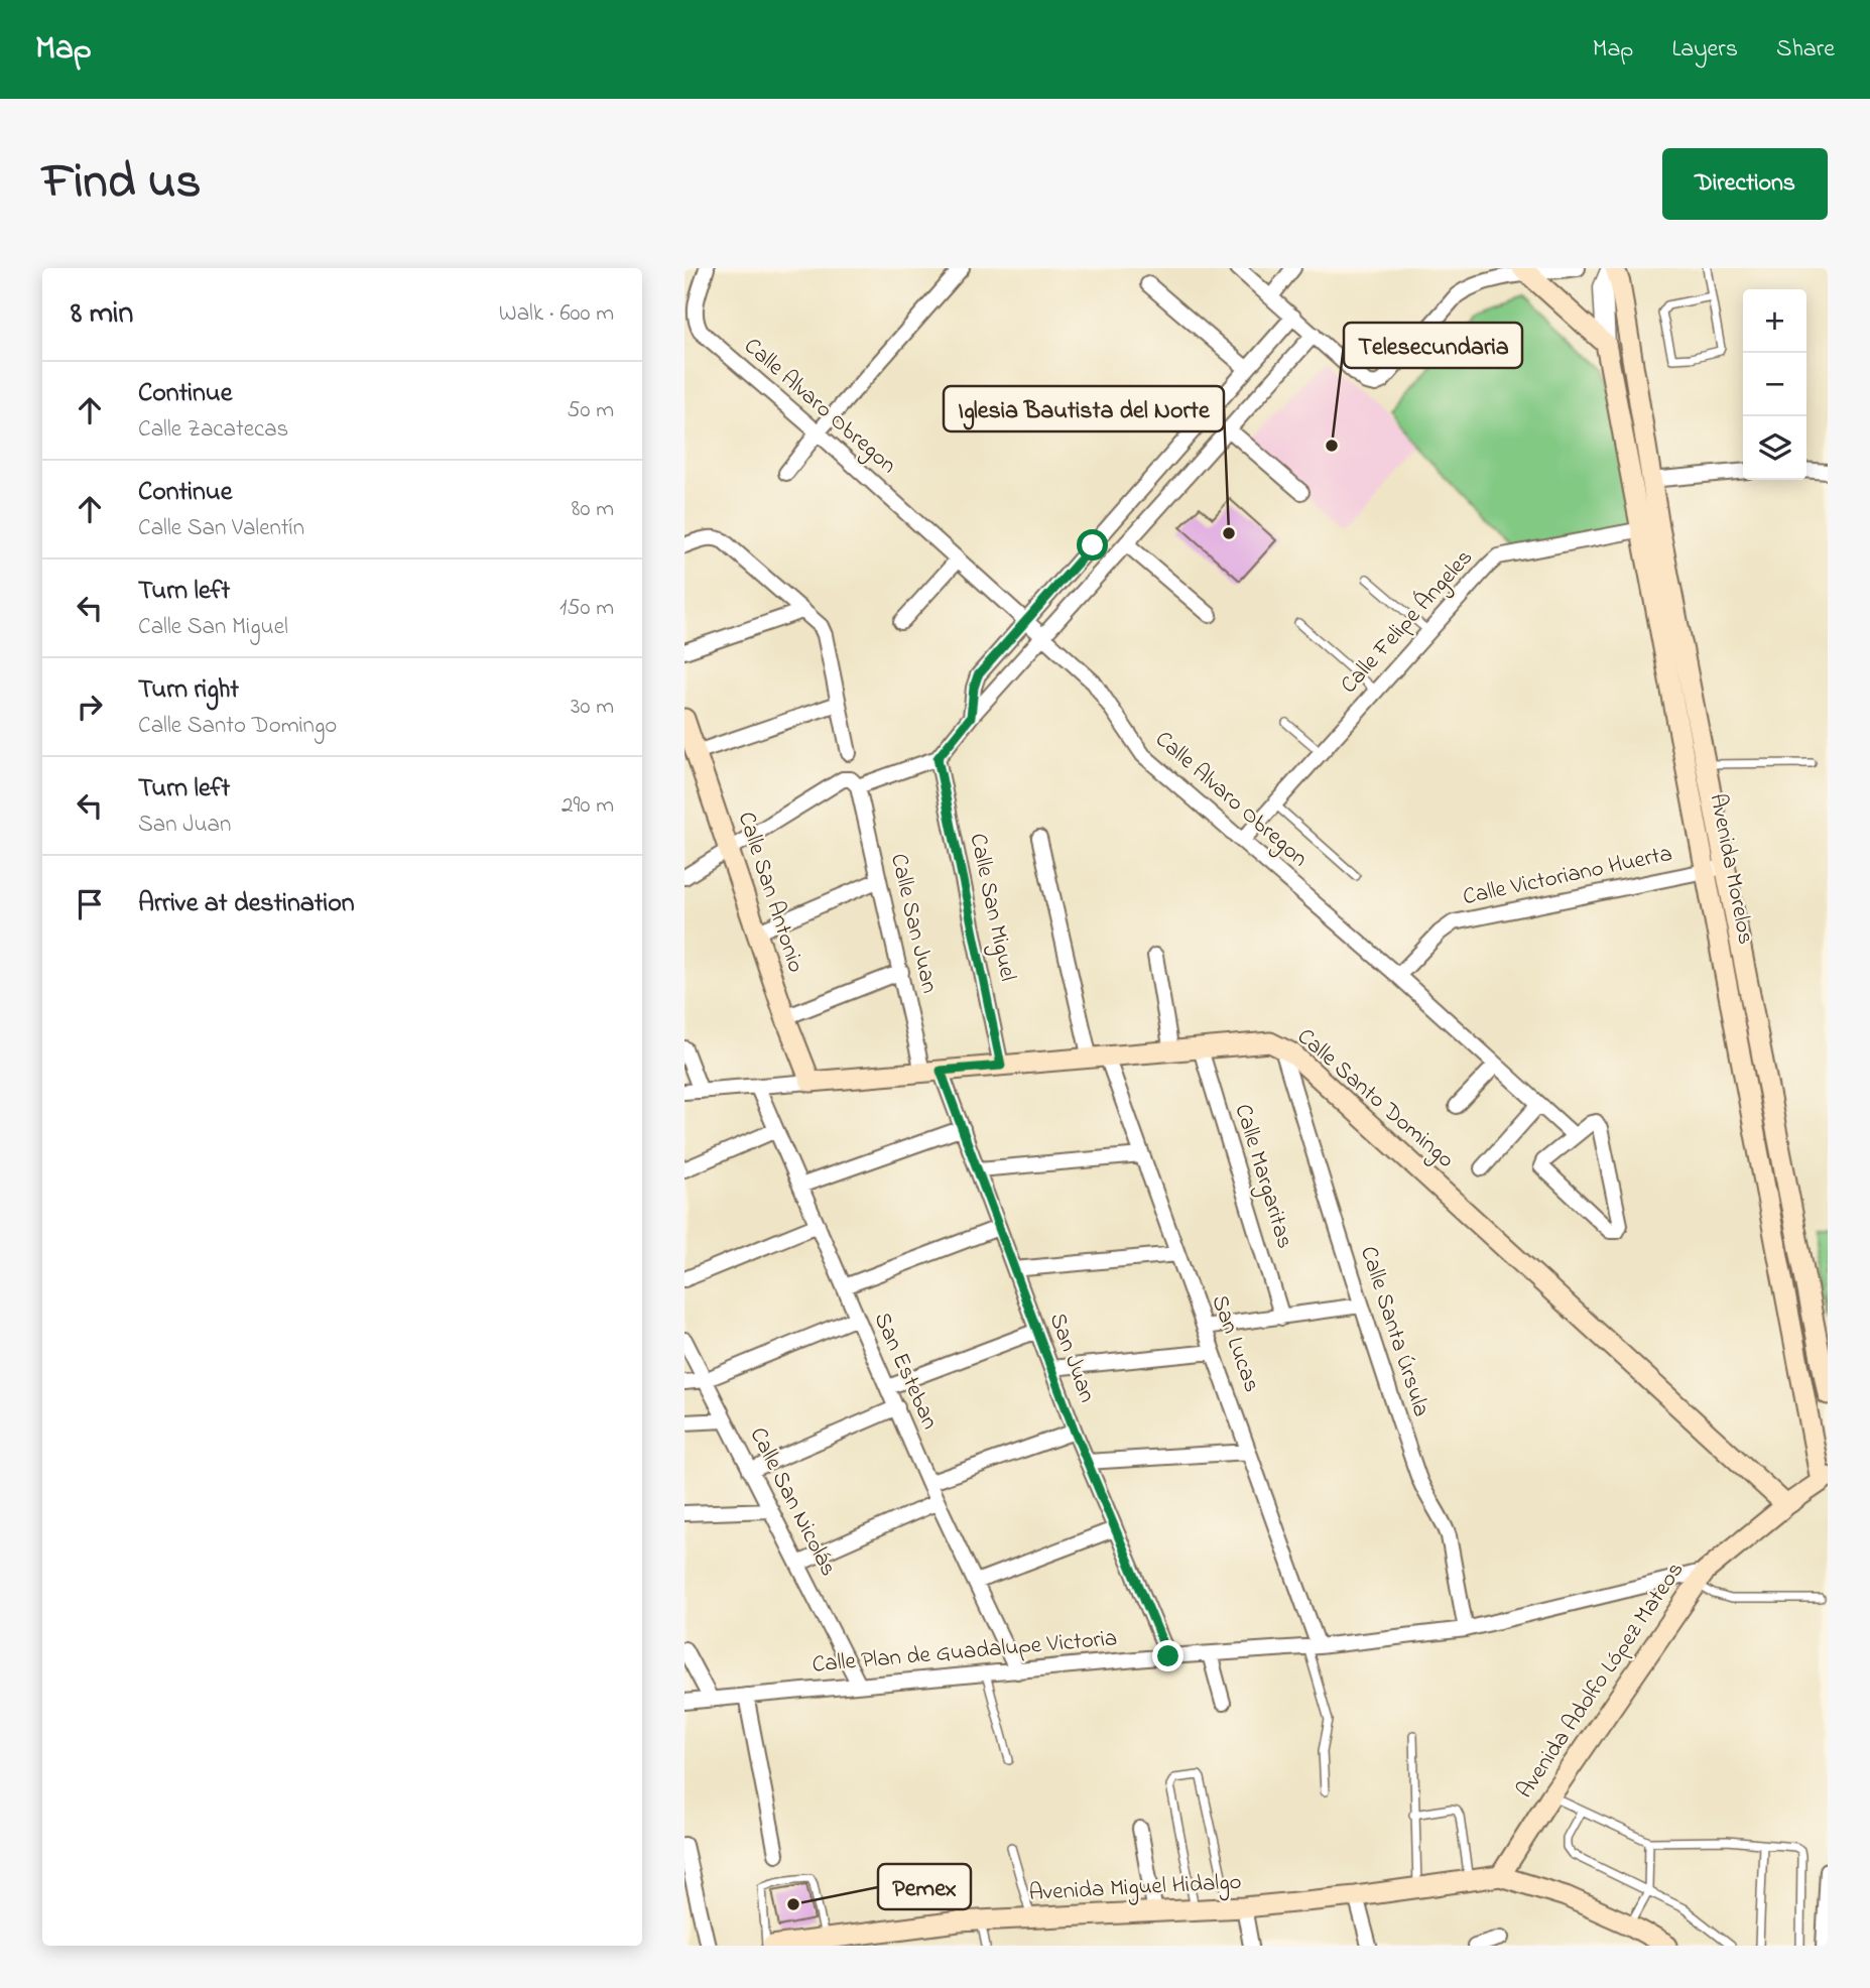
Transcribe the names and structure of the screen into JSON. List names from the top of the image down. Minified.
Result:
{"streets":{"main road":["Avenida Morelos","Calle San Antonio","Calle Santo Domingo","Avenida Adolfo López Mateos","Avenida Miguel Hidalgo"],"street":["Calle Alvaro Obregon","Calle Felipe Ángeles","Calle Victoriano Huerta","Calle San Miguel","Calle San Juan","Calle Margaritas","Calle Santa Úrsula","San Lucas","San Juan","San Esteban","Calle San Nicolás","Calle Plan de Guadalupe Victoria"]},"crossings":[["Calle Alvaro Obregon","Calle Felipe Ángeles"],["Calle Alvaro Obregon","Calle Victoriano Huerta"],["Calle Felipe Ángeles","Avenida Morelos"],["Avenida Morelos","Calle Victoriano Huerta"],["Avenida Morelos","Avenida Adolfo López Mateos"],["Calle San Antonio","Calle Santo Domingo"],["Calle San Miguel","Calle Santo Domingo"],["Calle San Juan","Calle Santo Domingo"],["Calle San Juan","San Juan"],["Calle Santo Domingo","Calle Margaritas"],["Calle Santo Domingo","Calle Santa Úrsula"],["Calle Santo Domingo","San Lucas"],["Calle Santo Domingo","San Juan"],["Calle Santo Domingo","San Esteban"],["Calle Santo Domingo","Avenida Adolfo López Mateos"],["Calle Santa Úrsula","Calle Plan de Guadalupe Victoria"],["San Lucas","Calle Plan de Guadalupe Victoria"],["San Juan","Calle Plan de Guadalupe Victoria"],["San Esteban","Calle Plan de Guadalupe Victoria"],["Calle San Nicolás","Calle Plan de Guadalupe Victoria"],["Calle Plan de Guadalupe Victoria","Avenida Adolfo López Mateos"],["Avenida Adolfo López Mateos","Avenida Miguel Hidalgo"]],"places":["Telesecundaria","Iglesia Bautista del Norte","Pemex"],"page":{"header":"Map","nav":["Map","Layers","Share"],"title":"Find us","buttons":"Directions","heading":["8 min","Walk · 600 m"],"map_buttons":["+","−"],"list":[["Continue","Calle Zacatecas","50 m"],["Continue","Calle San Valentín","80 m"],["Turn left","Calle San Miguel","150 m"],["Turn right","Calle Santo Domingo","30 m"],["Turn left","San Juan","290 m"],"Arrive at destination"]}}
